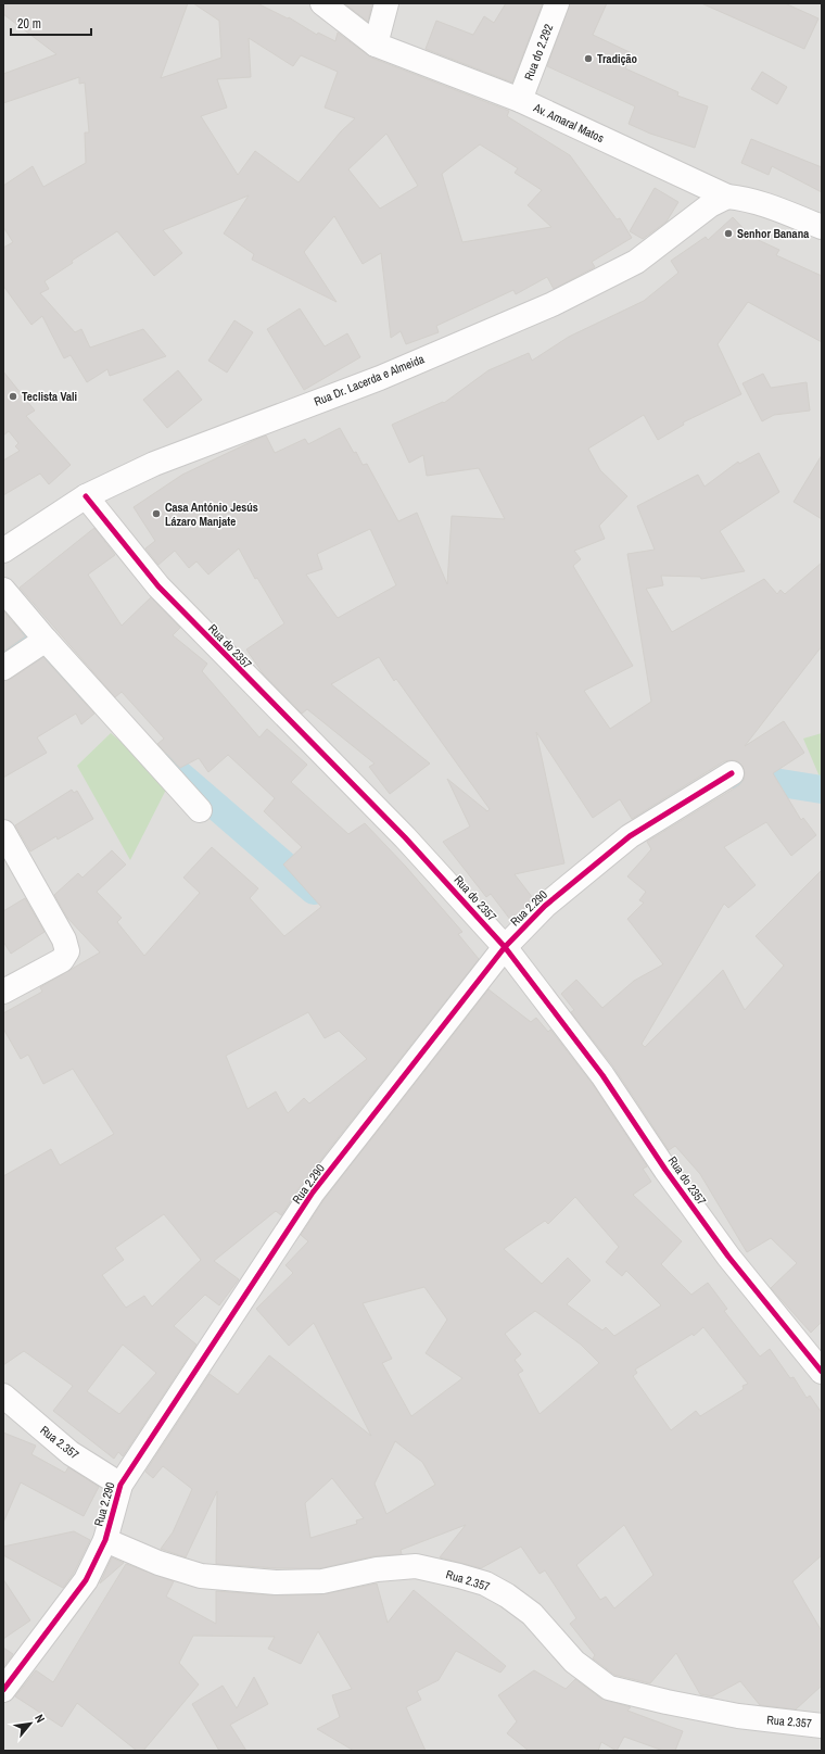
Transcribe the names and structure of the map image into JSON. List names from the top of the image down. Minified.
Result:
{"streets":{"street":["Rua do 2.292","Av. Amaral Matos","Rua Dr. Lacerda e Almeida","Rua do 2357","Rua 2.290","Rua 2.357"]},"crossings":[["Rua do 2.292","Av. Amaral Matos"],["Av. Amaral Matos","Rua Dr. Lacerda e Almeida"],["Rua Dr. Lacerda e Almeida","Rua do 2357"],["Rua do 2357","Rua 2.290"],["Rua 2.290","Rua 2.357"]],"places":["Tradição","Senhor Banana","Teclista Vali","Casa António Jesús Lázaro Manjate"],"scale_bar":"20 m","north":"top right"}
